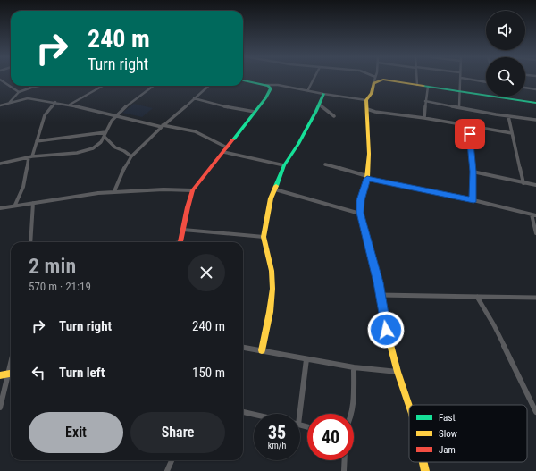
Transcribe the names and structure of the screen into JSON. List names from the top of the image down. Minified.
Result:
{"legend":["Fast","Slow","Jam"],"page":{"turn":["240 m","Turn right"],"heading":["2 min","570 m · 21:19"],"list":[{"name":"Turn right","value":"240 m"},{"name":"Turn left","value":"150 m"}],"buttons":["Exit","Share"],"speed":"35 km/h","limit":"40"}}
